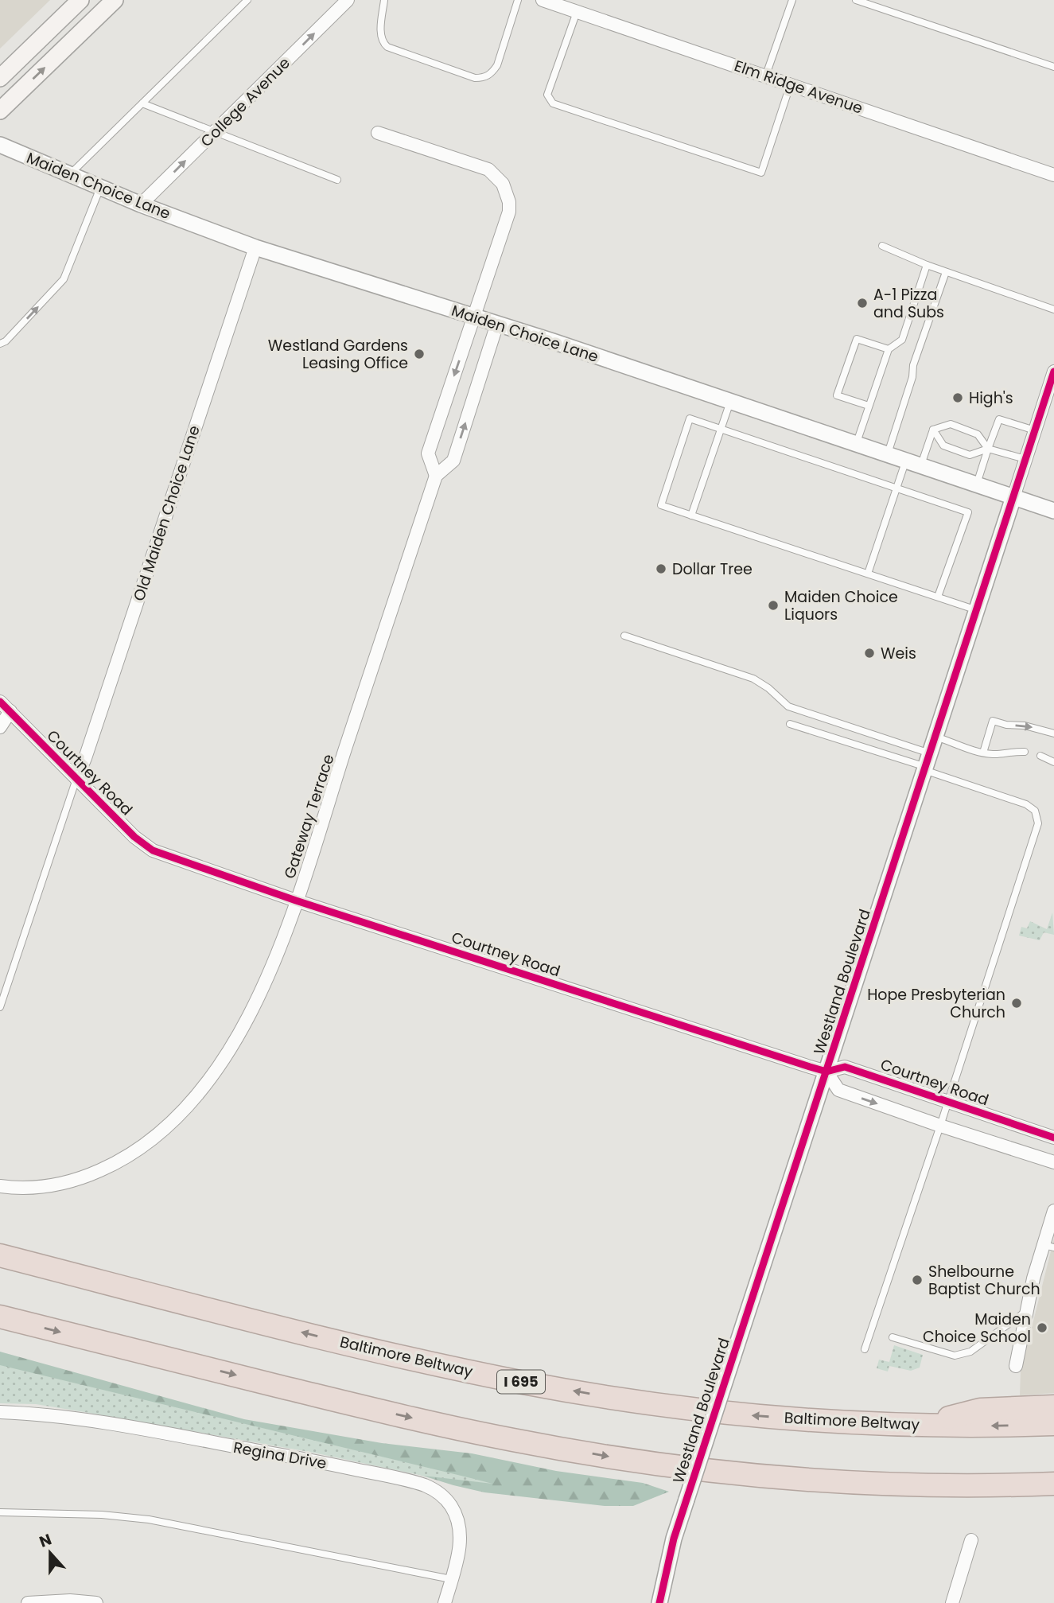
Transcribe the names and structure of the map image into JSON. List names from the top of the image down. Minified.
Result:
{"streets":{"highway":["Baltimore Beltway","I 695"],"street":["Elm Ridge Avenue","College Avenue","Maiden Choice Lane","Old Maiden Choice Lane","Courtney Road","Gateway Terrace","Westland Boulevard","Regina Drive"]},"crossings":[["College Avenue","Maiden Choice Lane"],["Maiden Choice Lane","Old Maiden Choice Lane"],["Maiden Choice Lane","Gateway Terrace"],["Maiden Choice Lane","Westland Boulevard"],["Old Maiden Choice Lane","Courtney Road"],["Courtney Road","Gateway Terrace"],["Courtney Road","Westland Boulevard"]],"one_way":["College Avenue"],"places":["A-1 Pizza and Subs","Westland Gardens Leasing Office","High's","Dollar Tree","Maiden Choice Liquors","Weis","Hope Presbyterian Church","Shelbourne Baptist Church","Maiden Choice School"],"north":"top"}
